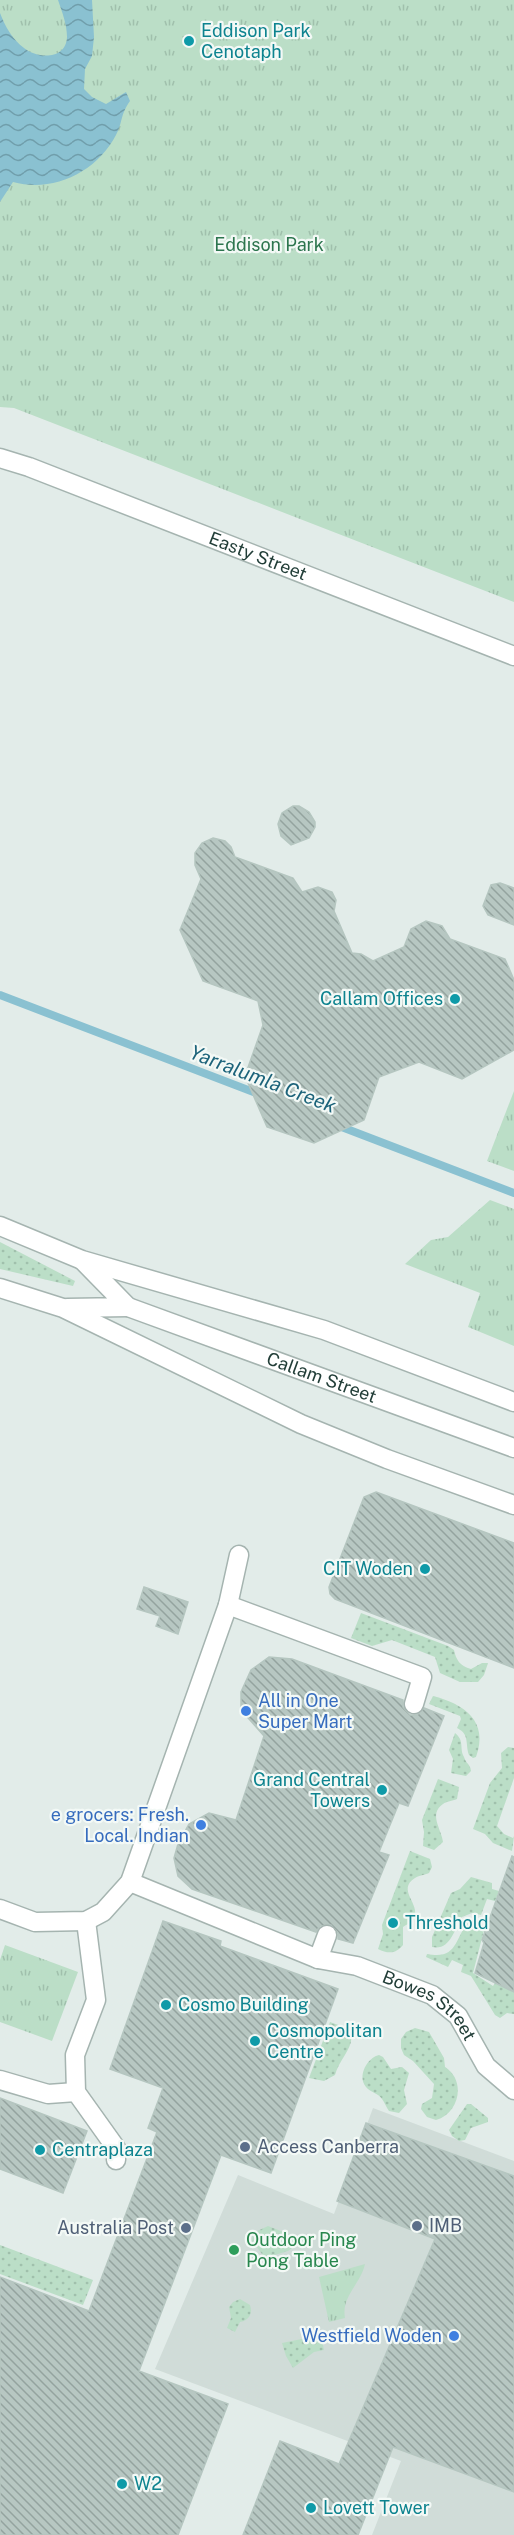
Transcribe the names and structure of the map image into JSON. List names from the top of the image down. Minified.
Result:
{"streets":{"street":["Easty Street","Callam Street","Bowes Street"]},"water":["Yarralumla Creek"],"parks":["Eddison Park"],"places":["Eddison Park Cenotaph","Callam Offices","CIT Woden","All in One Super Mart","Grand Central Towers","e grocers: Fresh. Local. Indian","Threshold","Cosmo Building","Cosmopolitan Centre","Access Canberra","Centraplaza","IMB","Australia Post","Outdoor Ping Pong Table","Westfield Woden","W2","Lovett Tower"]}
